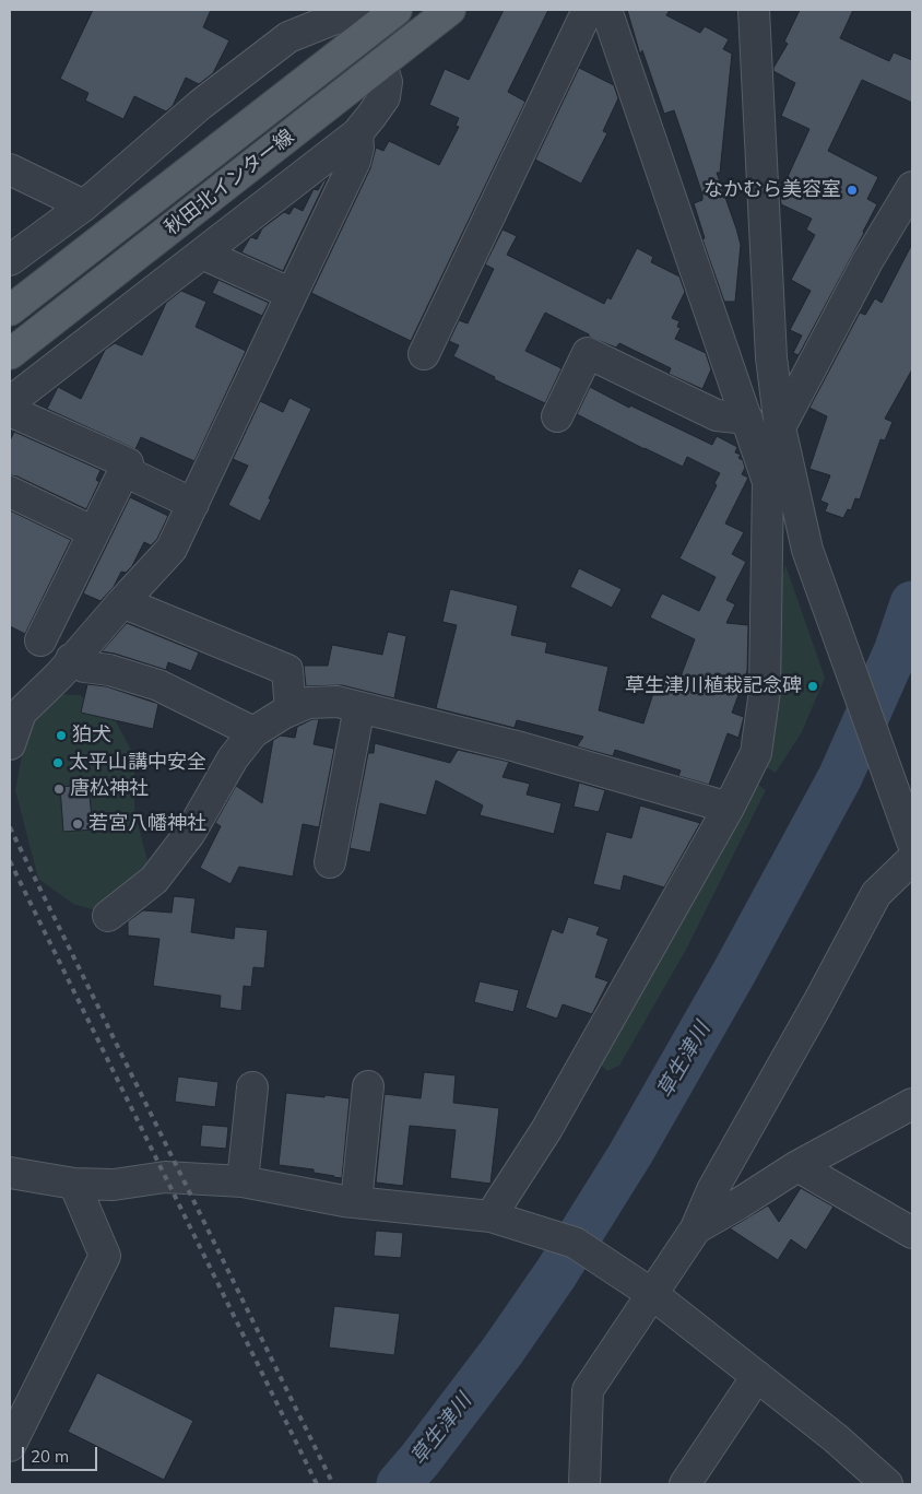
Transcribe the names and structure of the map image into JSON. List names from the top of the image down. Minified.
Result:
{"streets":{"main road":["秋田北インター線"]},"water":["草生津川"],"places":["なかむら美容室","草生津川植栽記念碑","狛犬","太平山講中安全","唐松神社","若宮八幡神社"],"scale_bar":"20 m"}
